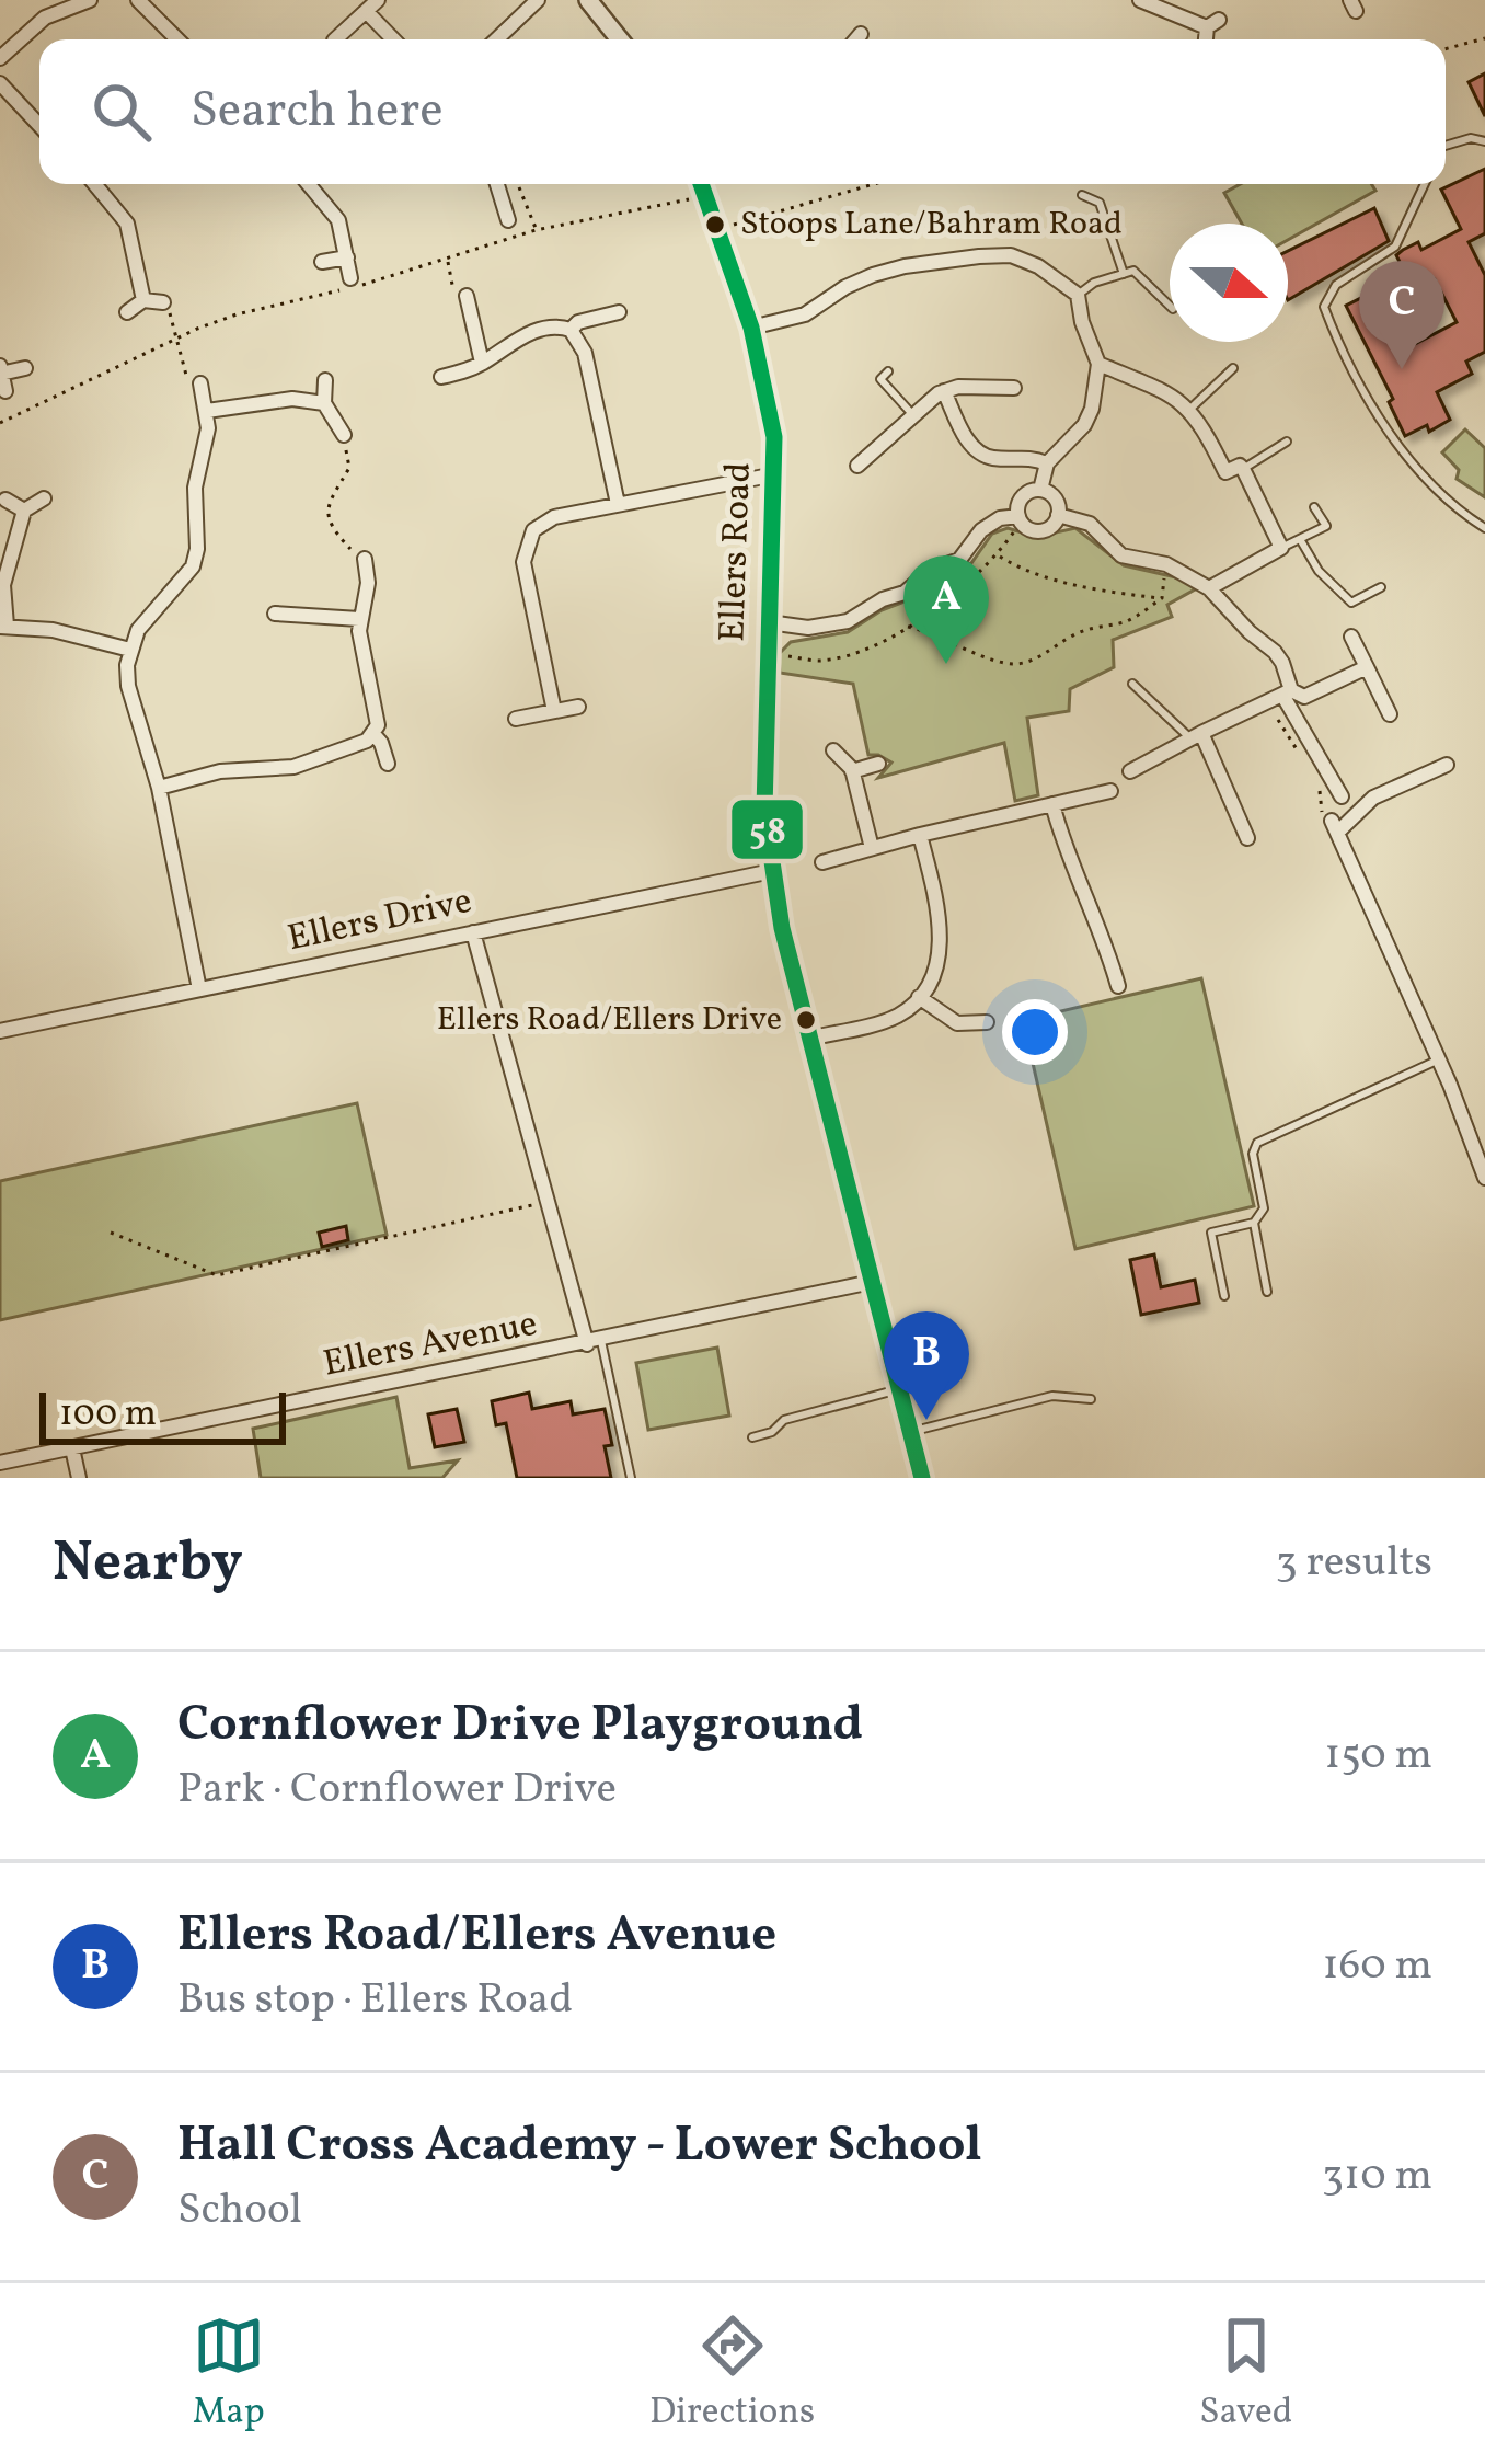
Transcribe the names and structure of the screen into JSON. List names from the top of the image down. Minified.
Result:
{"streets":{"street":["Ellers Road","Ellers Drive","Ellers Avenue"]},"crossings":[["Ellers Road","Ellers Drive"],["Ellers Road","Ellers Avenue"]],"places":["Stoops Lane/Bahram Road","Ellers Road/Ellers Drive"],"lines":["transit line 58"],"scale_bar":"100 m","north":"right","page":{"search":"Search here","pins":["C","A","B"],"scale":"100 m","heading":["Nearby","3 results"],"list":[{"mark":"A","name":"Cornflower Drive Playground","note":"Park · Cornflower Drive","value":"150 m"},{"mark":"B","name":"Ellers Road/Ellers Avenue","note":"Bus stop · Ellers Road","value":"160 m"},{"mark":"C","name":"Hall Cross Academy - Lower School","note":"School","value":"310 m"}],"nav":["Map","Directions","Saved"]}}
